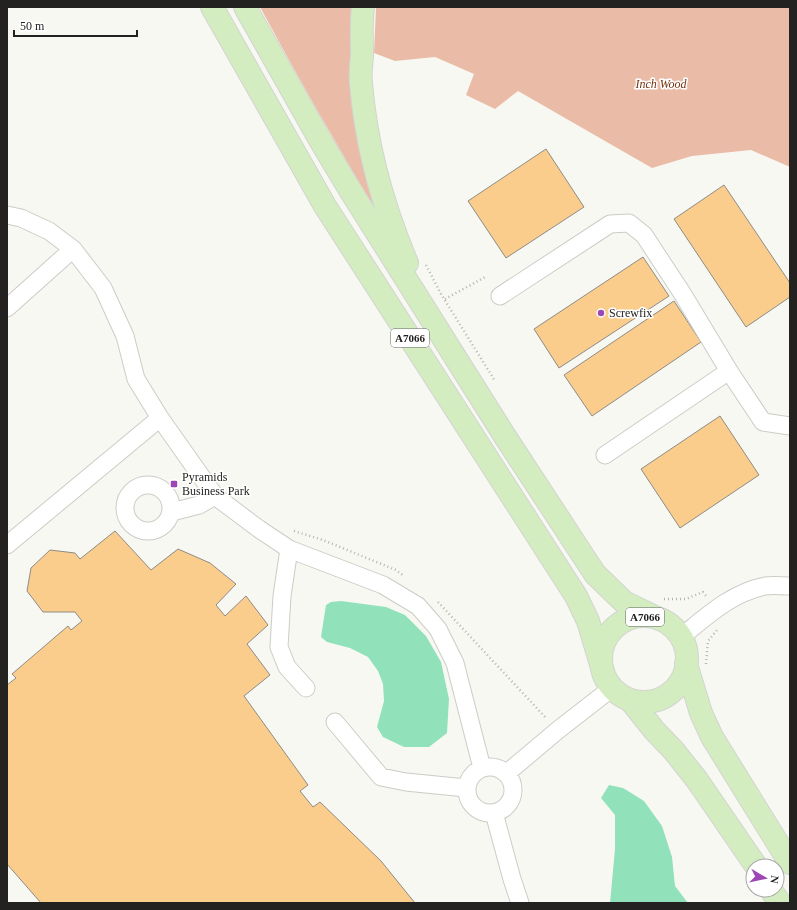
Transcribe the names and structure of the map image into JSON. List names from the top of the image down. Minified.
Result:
{"streets":{"main road":["A7066"]},"parks":["Inch Wood"],"places":{"other":["Screwfix"],"transit":["Pyramids Business Park"]},"scale_bar":"50 m","north":"right"}
